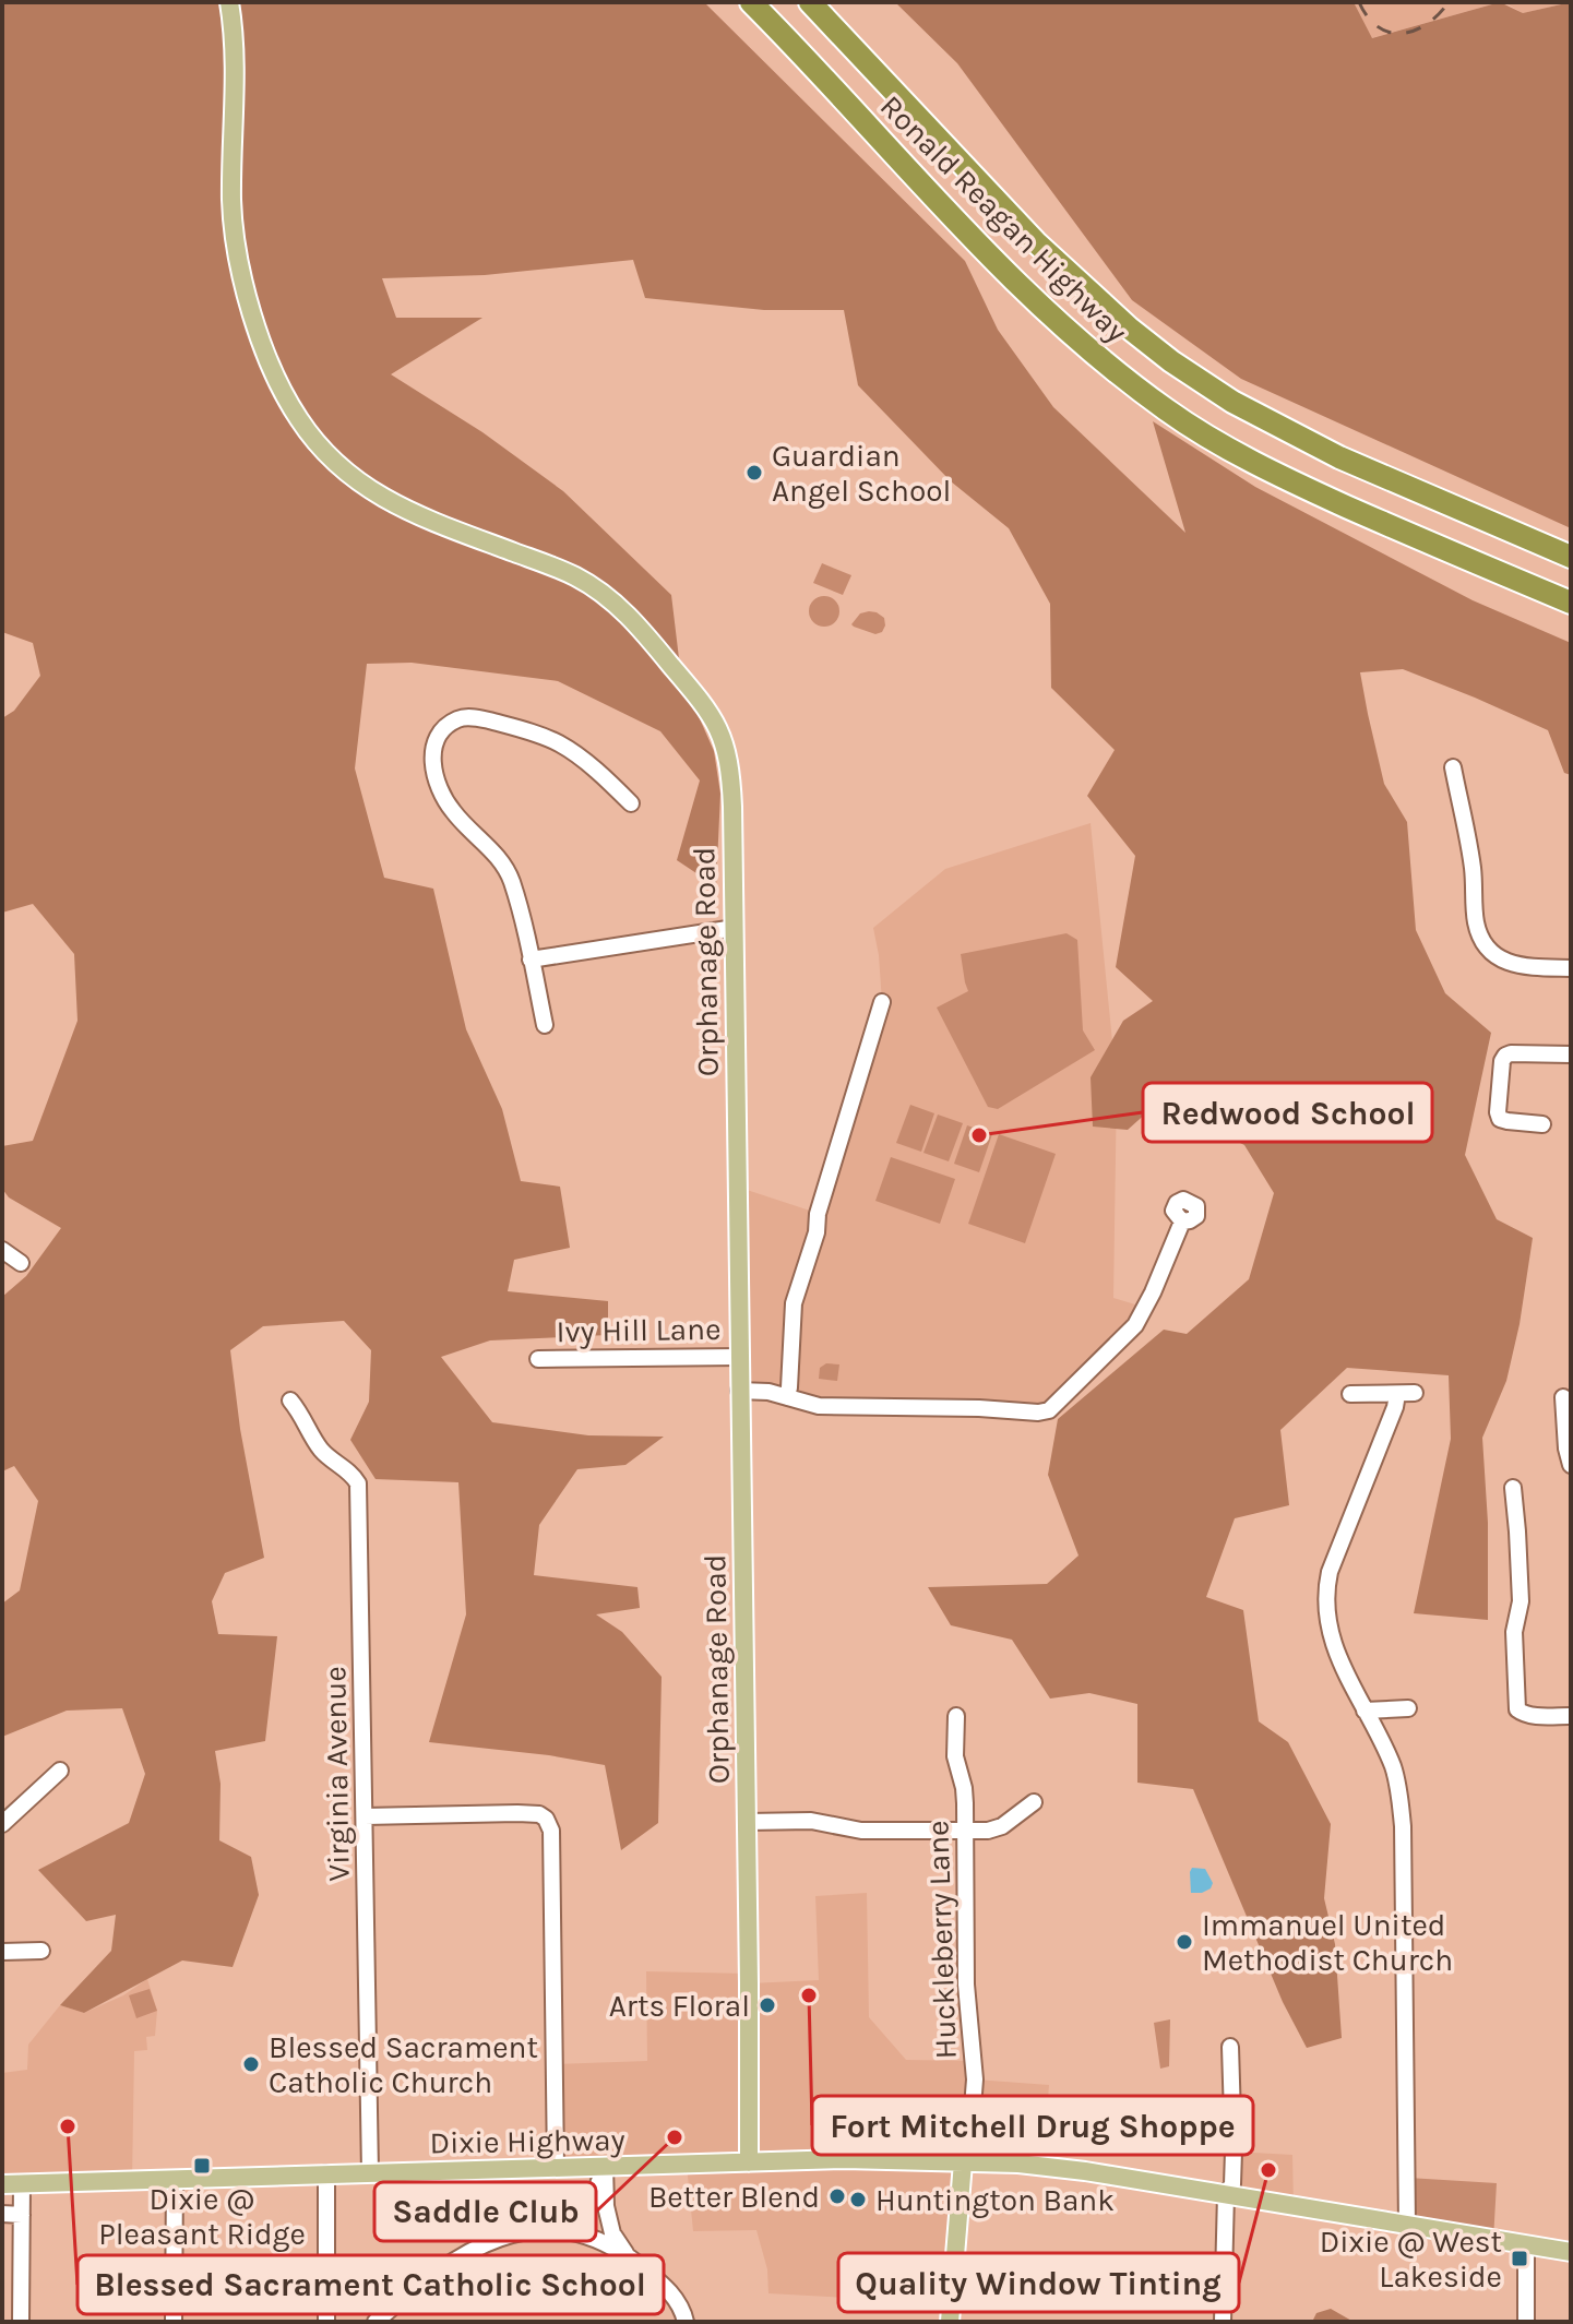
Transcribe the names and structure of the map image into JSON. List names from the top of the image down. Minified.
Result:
{"streets":{"highway":["Ronald Reagan Highway"],"main road":["Orphanage Road","Dixie Highway"],"street":["Ivy Hill Lane","Virginia Avenue","Huckleberry Lane"]},"crossings":[["Orphanage Road","Ivy Hill Lane"],["Orphanage Road","Dixie Highway"],["Virginia Avenue","Dixie Highway"],["Huckleberry Lane","Dixie Highway"]],"places":{"other":["Guardian Angel School","Redwood School","Immanuel United Methodist Church","Fort Mitchell Drug Shoppe","Arts Floral","Blessed Sacrament Catholic Church","Blessed Sacrament Catholic School","Saddle Club","Quality Window Tinting","Better Blend","Huntington Bank"],"transit":["Dixie @ Pleasant Ridge","Dixie @ West Lakeside"]}}
